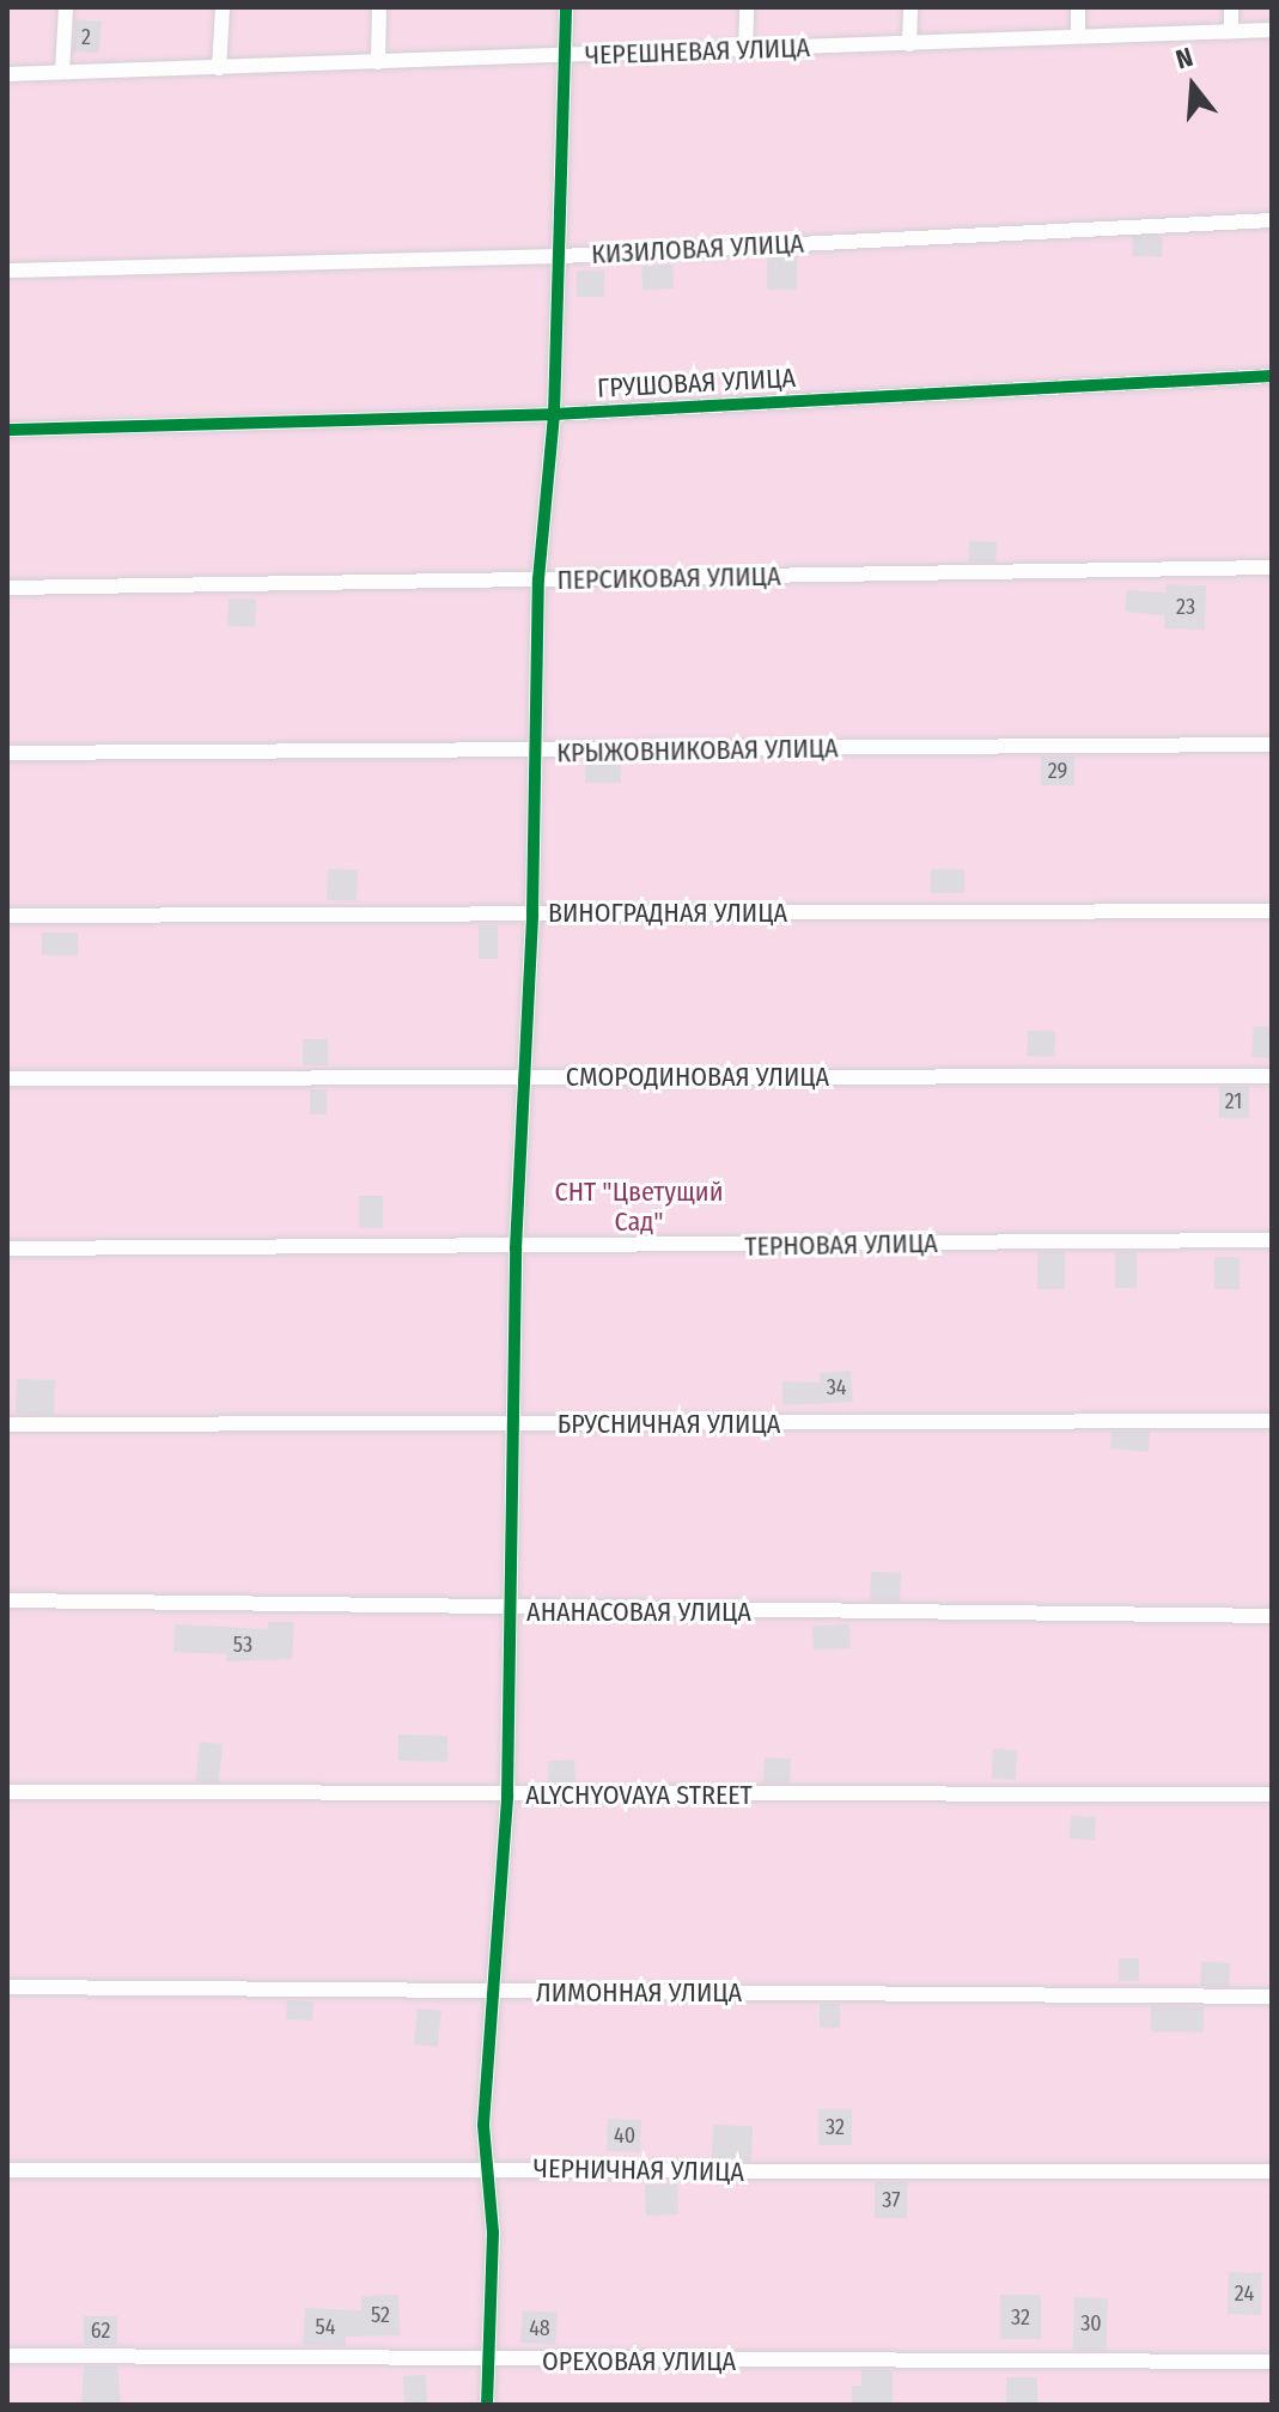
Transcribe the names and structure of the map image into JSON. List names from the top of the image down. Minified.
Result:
{"streets":{"street":["ЧЕРЕШНЕВАЯ УЛИЦА","КИЗИЛОВАЯ УЛИЦА","ГРУШОВАЯ УЛИЦА","ПЕРСИКОВАЯ УЛИЦА","КРЫЖОВНИКОВАЯ УЛИЦА","ВИНОГРАДНАЯ УЛИЦА","СМОРОДИНОВАЯ УЛИЦА","ТЕРНОВАЯ УЛИЦА","БРУСНИЧНАЯ УЛИЦА","АНАНАСОВАЯ УЛИЦА","ALYCHYOVAYA STREET","ЛИМОННАЯ УЛИЦА","ЧЕРНИЧНАЯ УЛИЦА","ОРЕХОВАЯ УЛИЦА"]},"parks":["СНТ \"Цветущий Сад\""],"house_numbers":["2","23","29","21","34","53","32","40","37","24","52","32","30","54","48","62"],"north":"top"}
